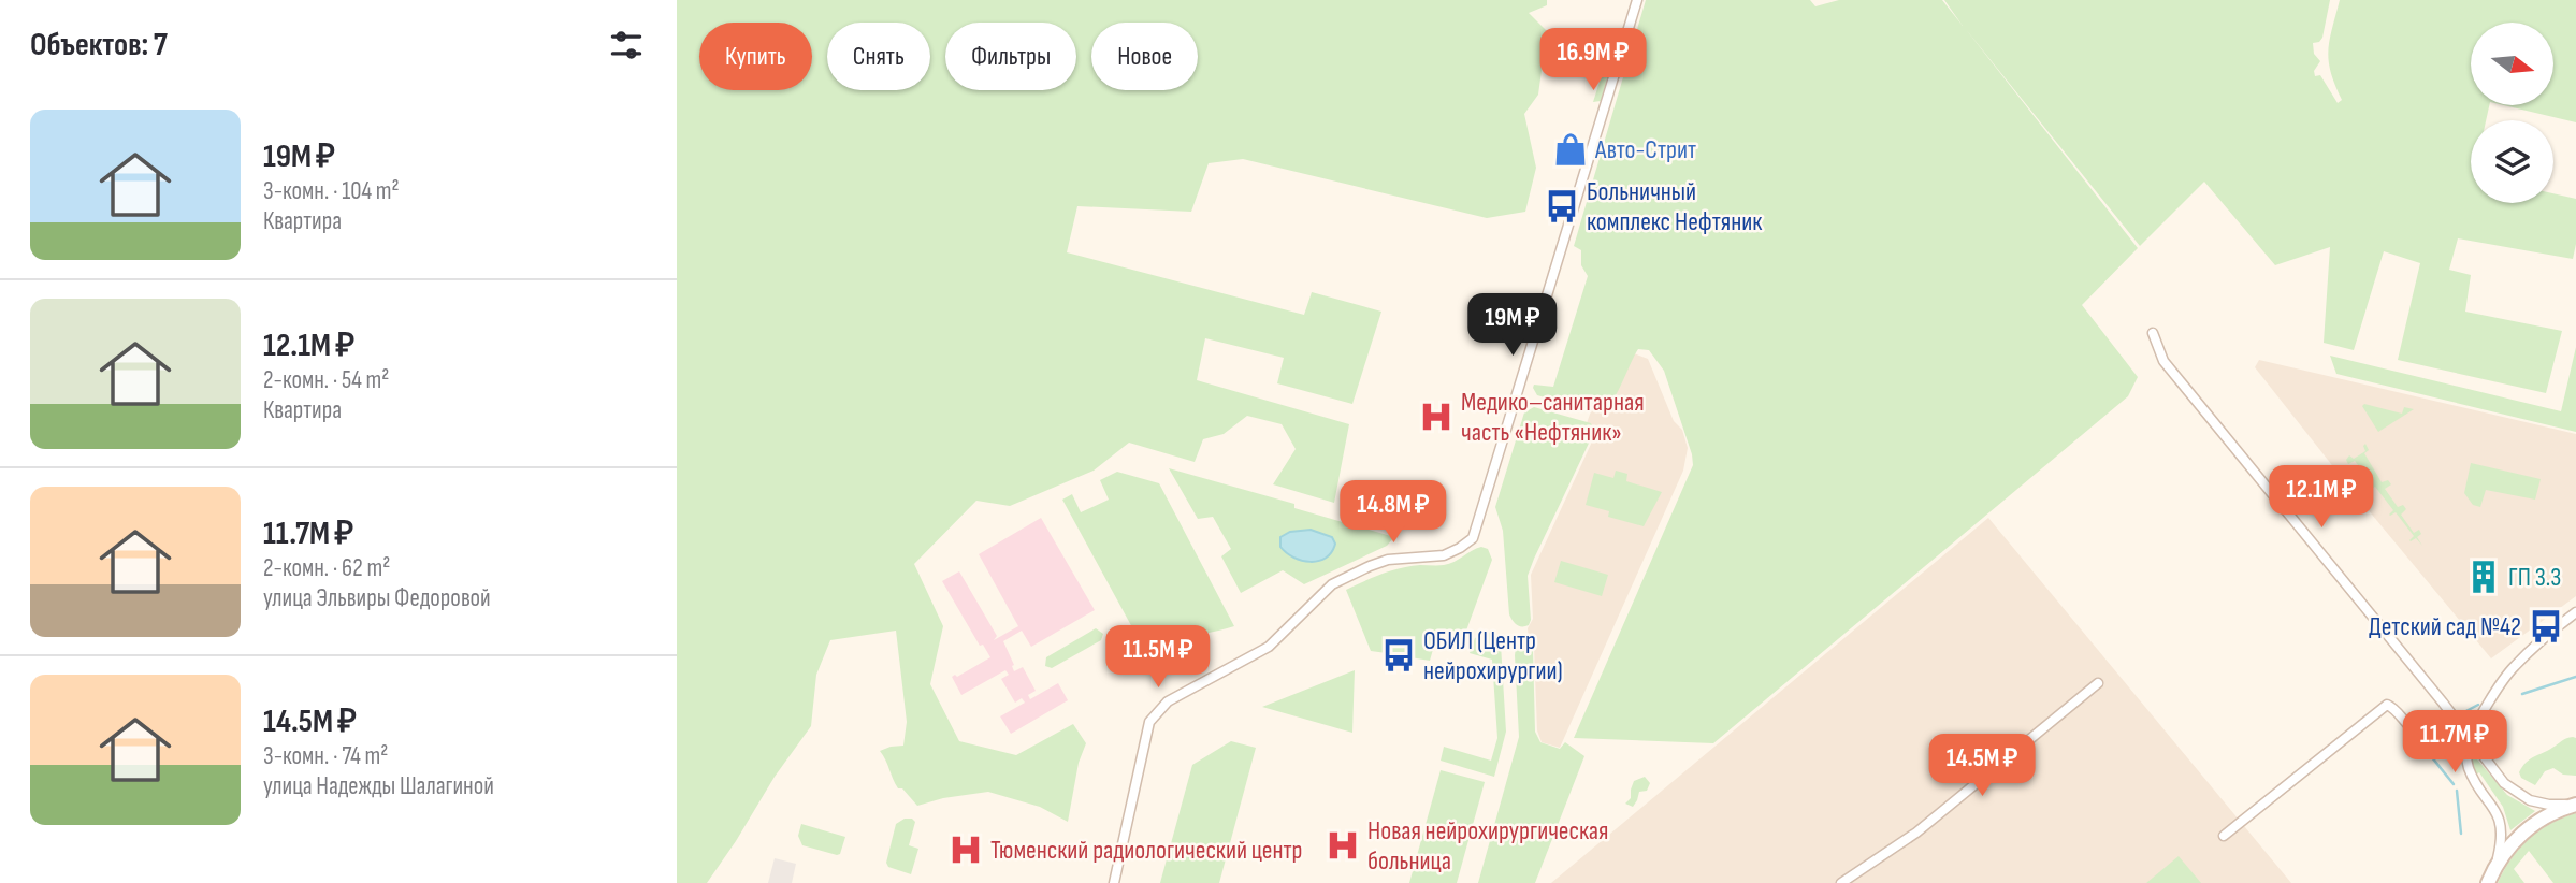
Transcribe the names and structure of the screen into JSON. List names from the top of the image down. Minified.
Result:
{"places":{"shop":["Авто-Стрит"],"bus stop":["Больничный комплекс Нефтяник","Детский сад №42","ОБИЛ (Центр нейрохирургии)"],"hospital":["Медико–санитарная часть «Нефтяник»","Новая нейрохирургическая больница","Тюменский радиологический центр"],"building":["ГП 3.3"]},"north":"right","page":{"heading":"Объектов: 7","chip":["Купить","Снять","Фильтры","Новое"],"price":["16.9M ₽","19M ₽","12.1M ₽","14.8M ₽","11.5M ₽","11.7M ₽","14.5M ₽"],"list":[{"name":"19M ₽","note":"3-комн. · 104 m² · Квартира"},{"name":"12.1M ₽","note":"2-комн. · 54 m² · Квартира"},{"name":"11.7M ₽","note":"2-комн. · 62 m² · улица Эльвиры Федоровой"},{"name":"14.5M ₽","note":"3-комн. · 74 m² · улица Надежды Шалагиной"}]}}
